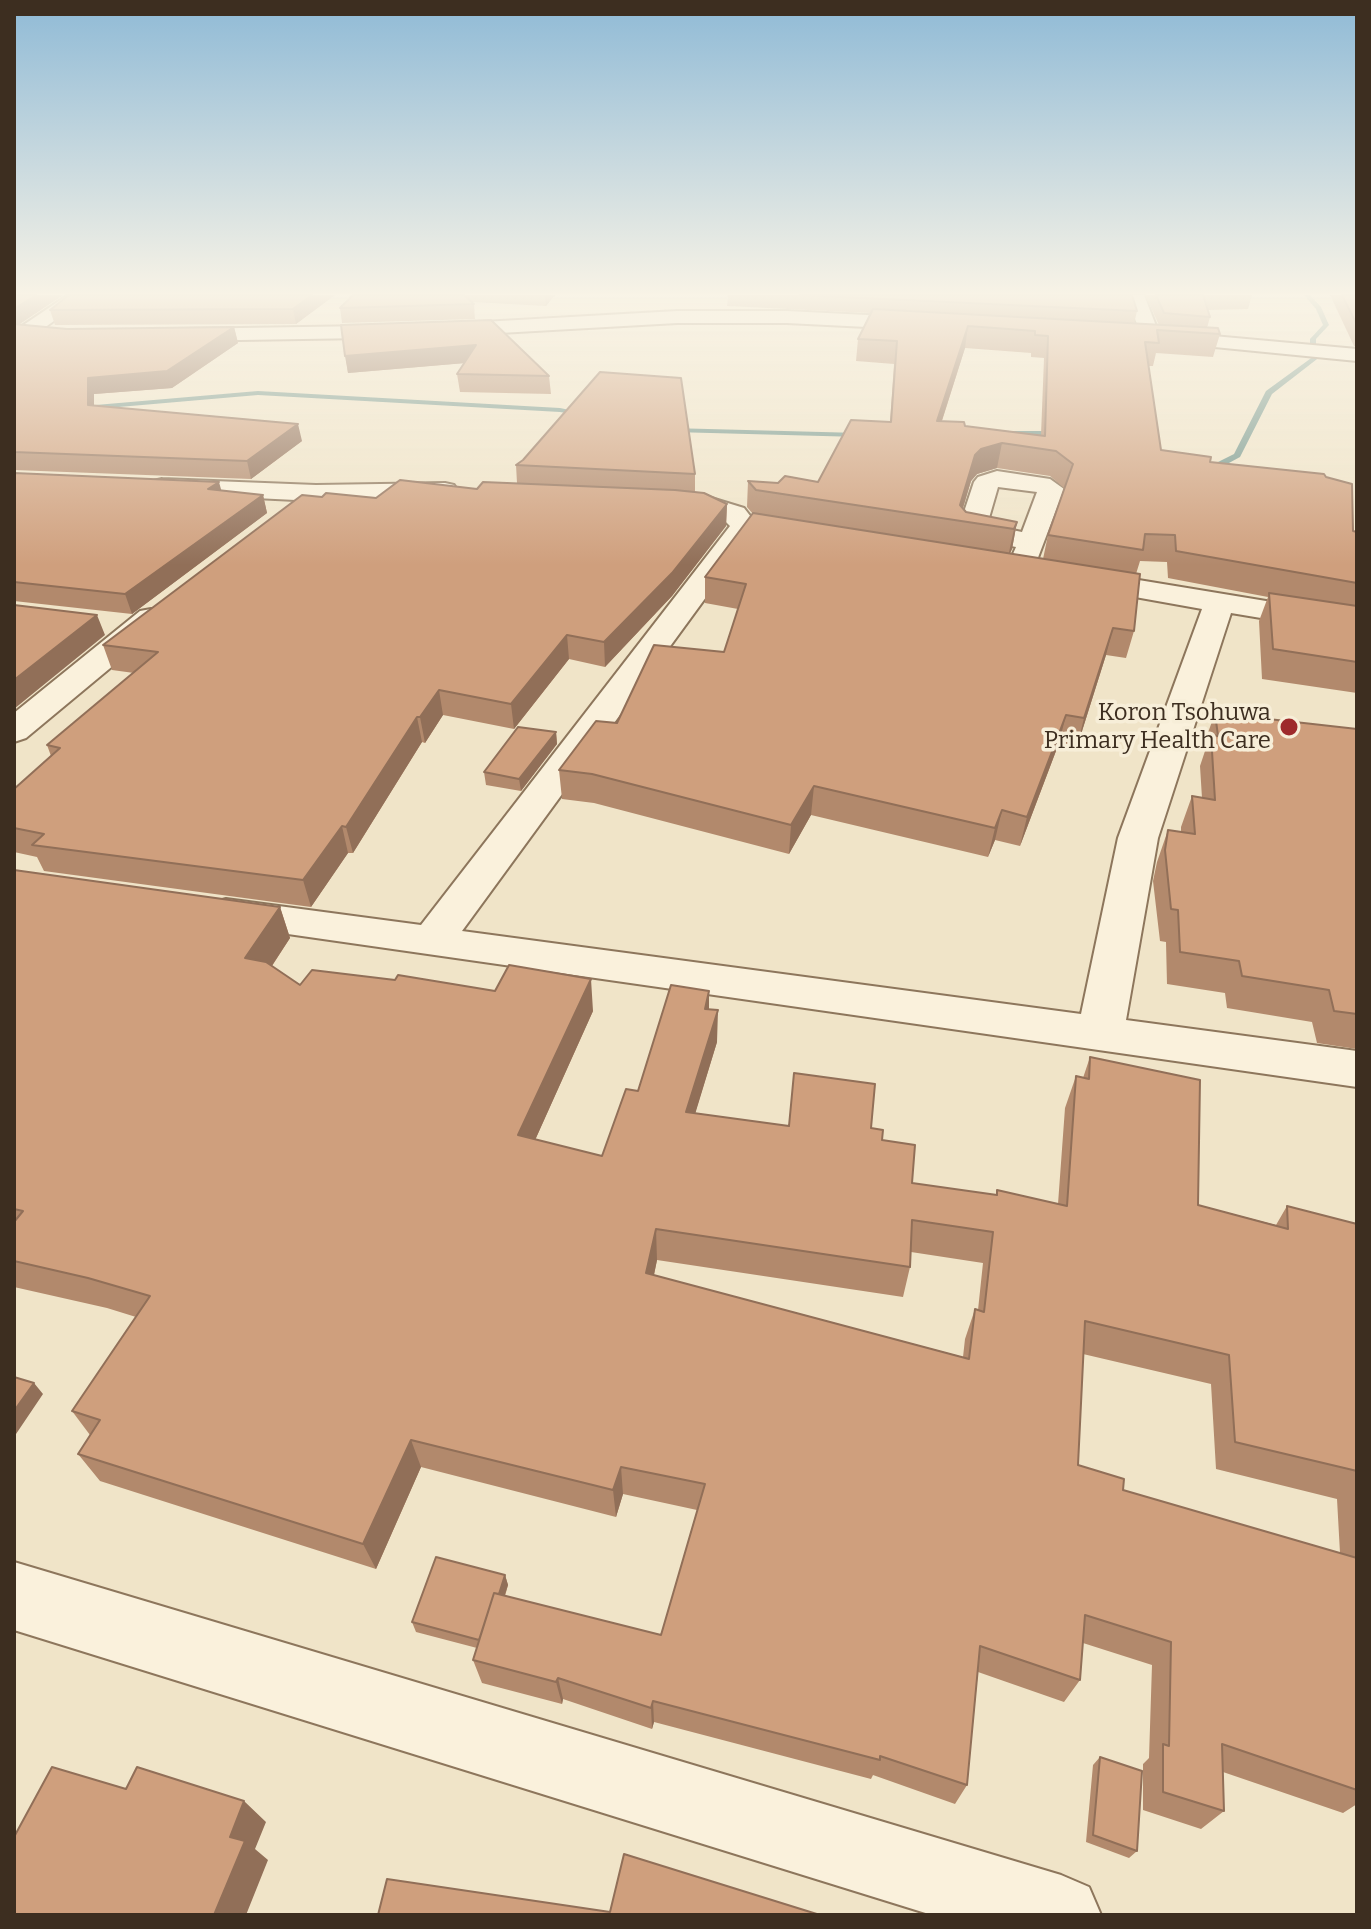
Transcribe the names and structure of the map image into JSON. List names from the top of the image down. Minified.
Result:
{"places":["Koron Tsohuwa Primary Health Care"]}
